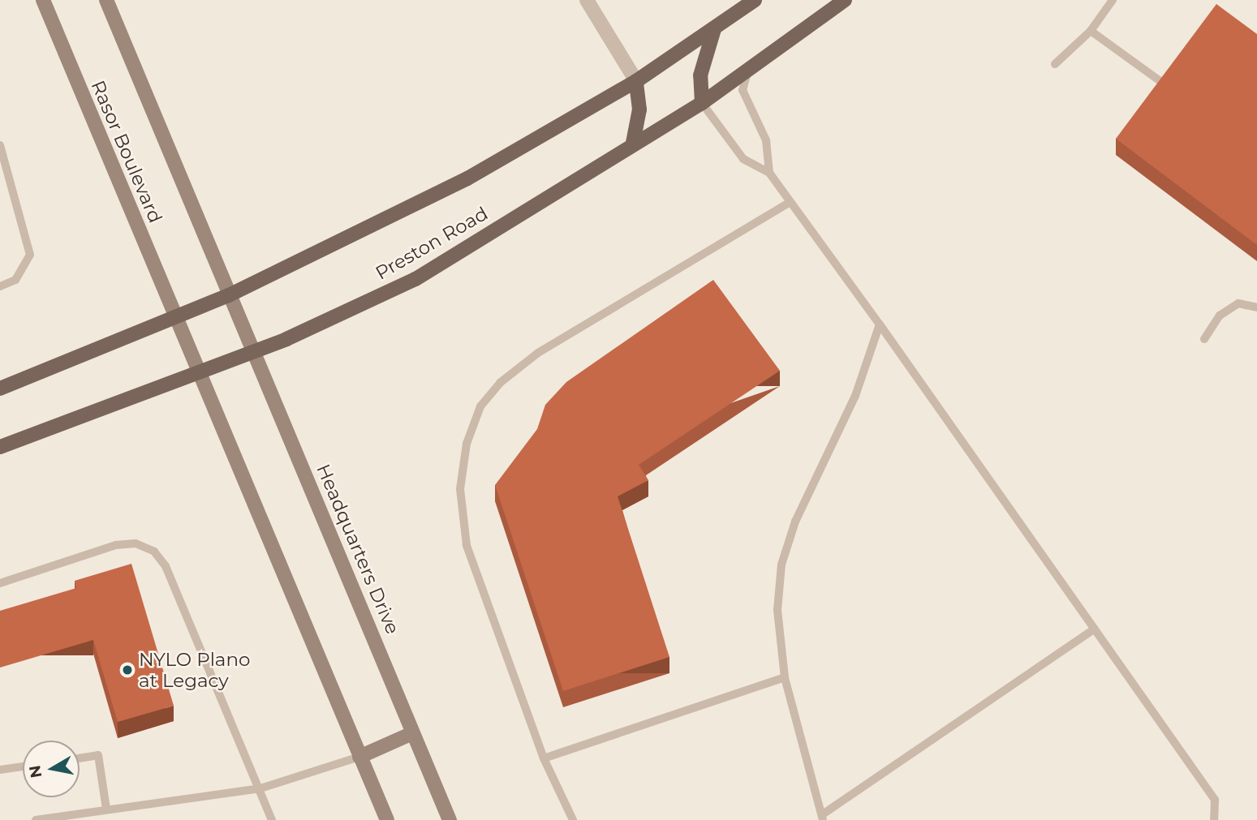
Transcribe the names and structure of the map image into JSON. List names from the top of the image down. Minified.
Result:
{"streets":{"main road":["Rasor Boulevard","Preston Road","Headquarters Drive"]},"crossings":[["Rasor Boulevard","Preston Road"],["Preston Road","Headquarters Drive"]],"places":["NYLO Plano at Legacy"],"north":"left"}
